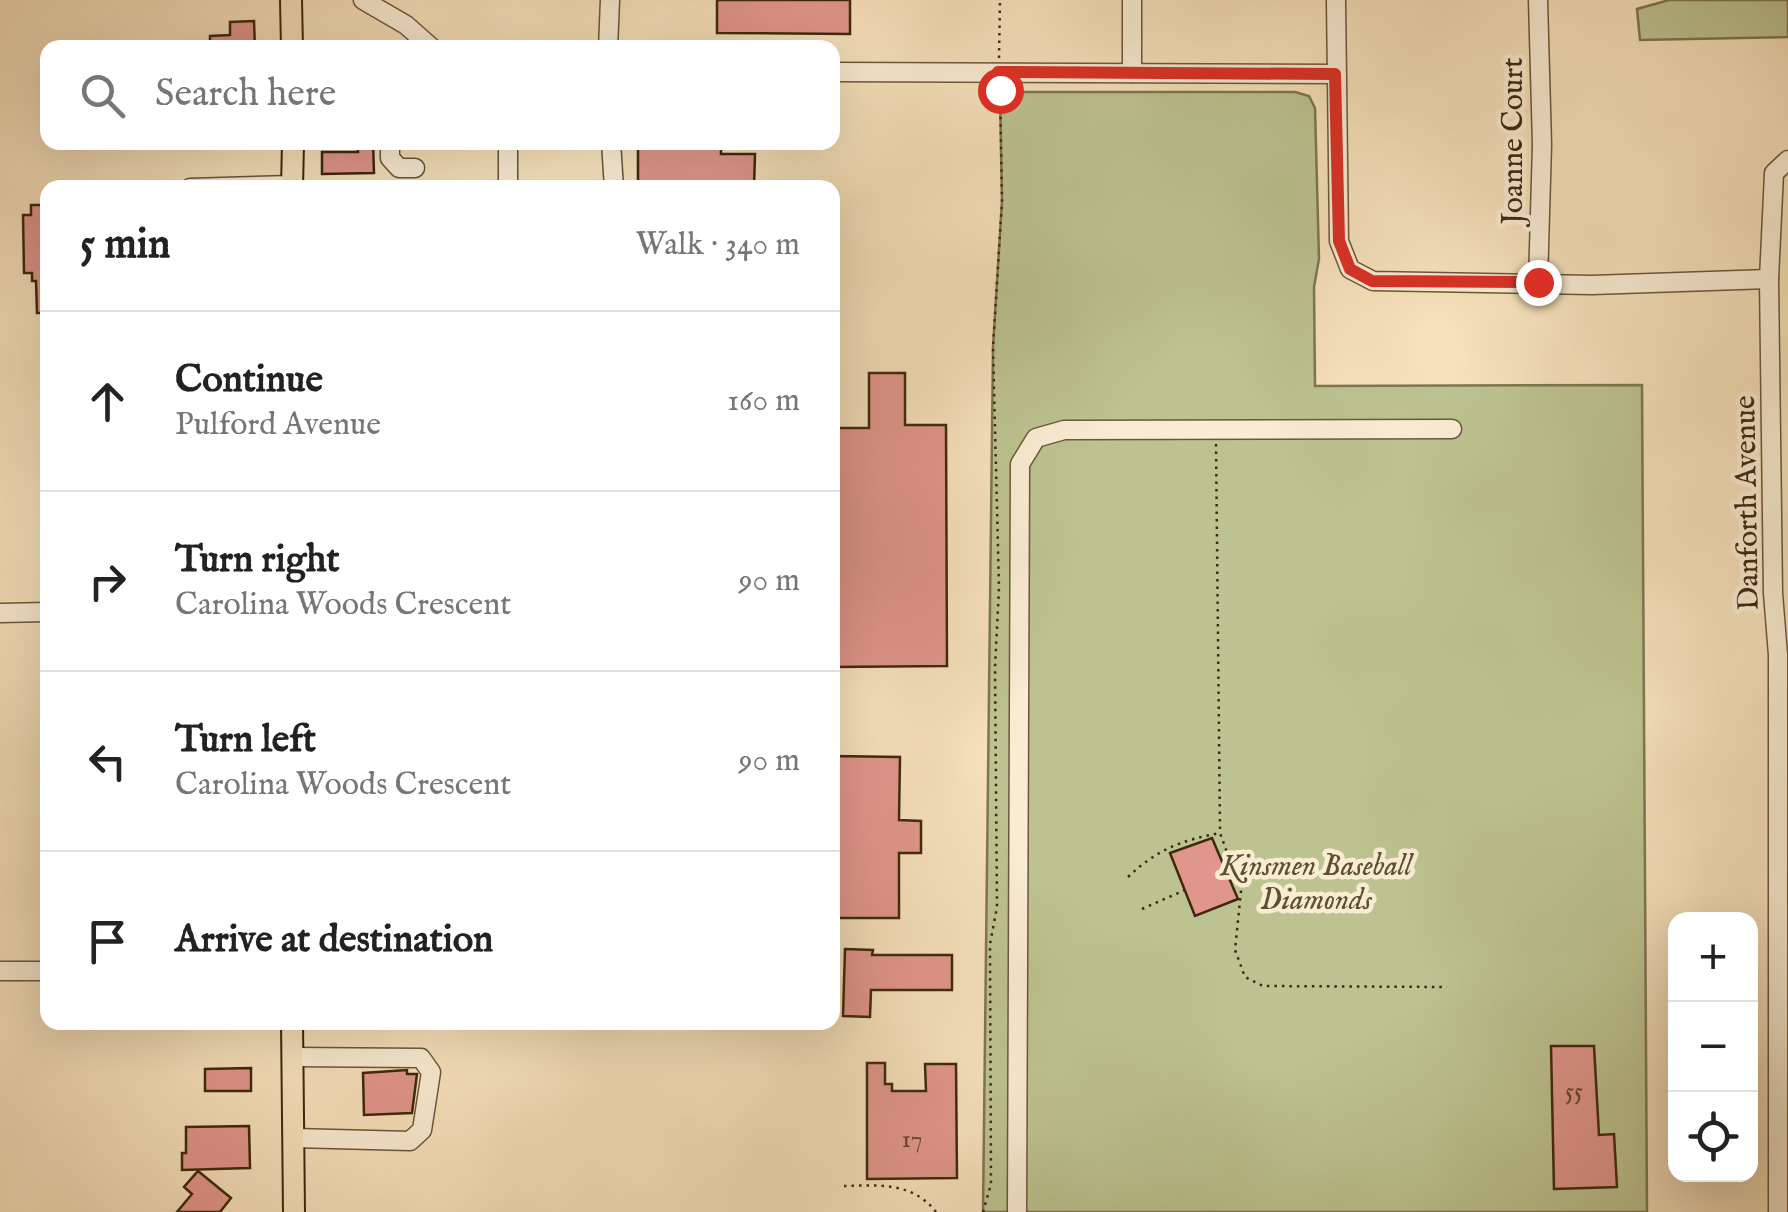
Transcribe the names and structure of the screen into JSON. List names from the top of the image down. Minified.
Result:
{"streets":{"street":["Joanne Court","Danforth Avenue"]},"parks":["Kinsmen Baseball Diamonds"],"house_numbers":["55","17"],"page":{"search":"Search here","heading":["5 min","Walk · 340 m"],"list":[["Continue","Pulford Avenue","160 m"],["Turn right","Carolina Woods Crescent","90 m"],["Turn left","Carolina Woods Crescent","90 m"],"Arrive at destination"],"map_buttons":["+","−"]}}
